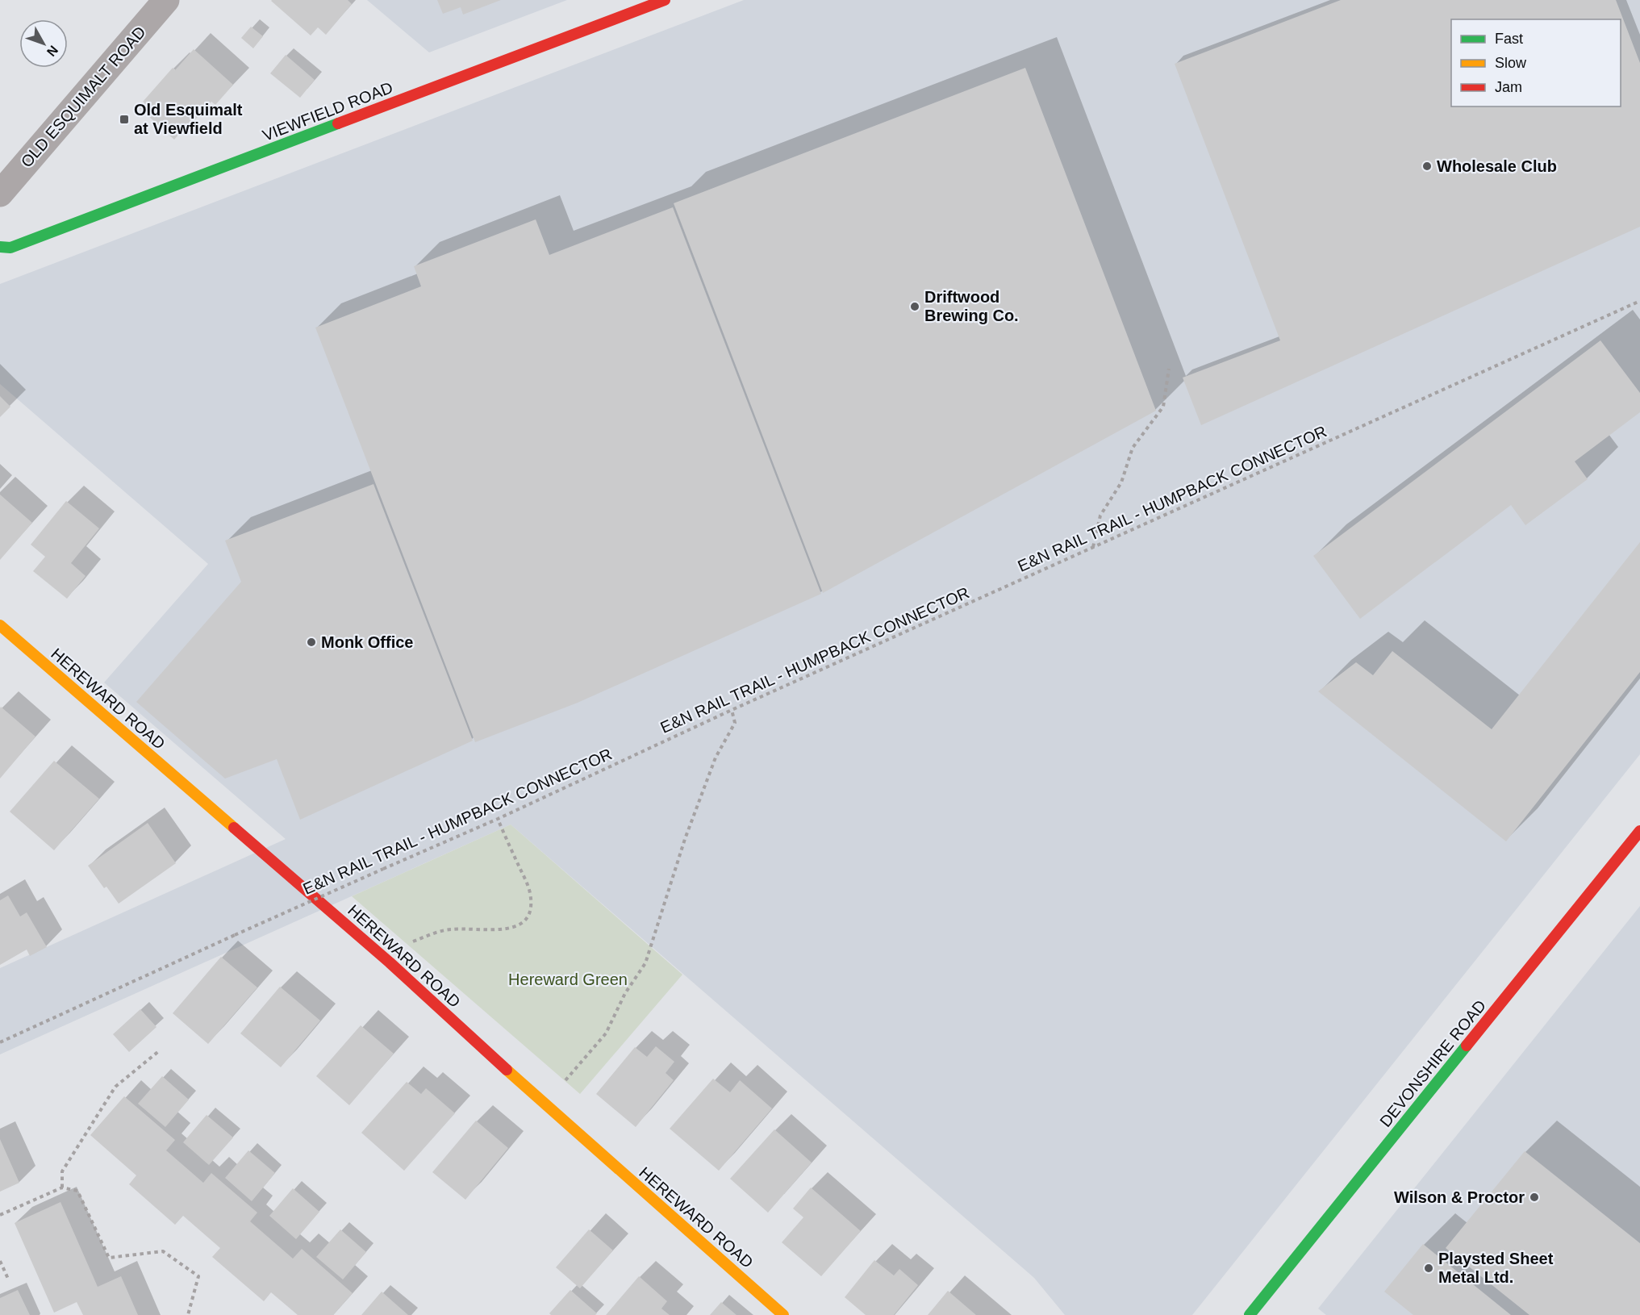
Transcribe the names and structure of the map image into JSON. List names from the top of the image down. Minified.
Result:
{"streets":{"street":["OLD ESQUIMALT ROAD","VIEWFIELD ROAD","HEREWARD ROAD","DEVONSHIRE ROAD"],"path":["E&N RAIL TRAIL - HUMPBACK CONNECTOR"]},"parks":["Hereward Green"],"places":{"transit":["Old Esquimalt at Viewfield"],"other":["Wholesale Club","Driftwood Brewing Co.","Monk Office","Wilson & Proctor","Playsted Sheet Metal Ltd."]},"legend":["Fast","Slow","Jam"],"north":"bottom right"}
